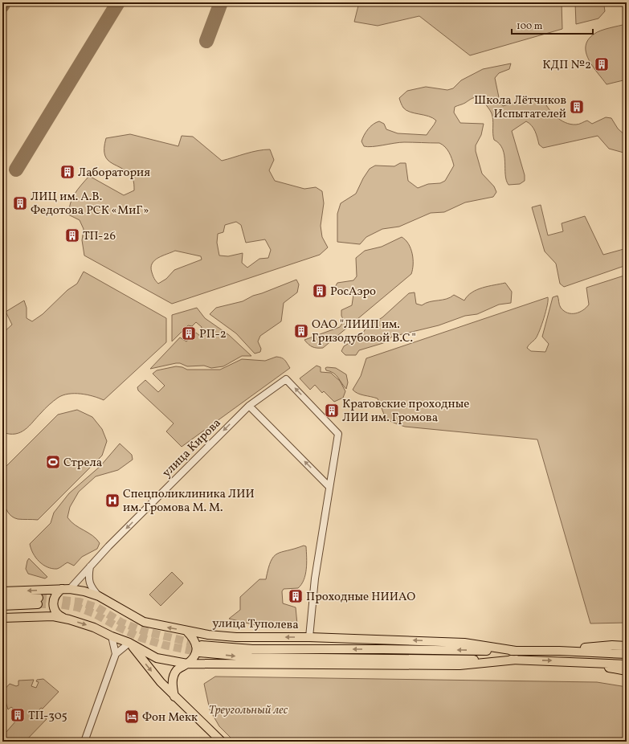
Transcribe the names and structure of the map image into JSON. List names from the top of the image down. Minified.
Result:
{"streets":{"main road":["улица Туполева"],"street":["улица Кирова"]},"crossings":[["улица Кирова","улица Туполева"]],"parks":["Треугольный лес"],"places":{"building":["КДП №2","Школа Лётчиков Испытателей","Лаборатория","ЛИЦ им. А.В. Федотова РСК «МиГ»","ТП-26","РосАэро","ОАО \"ЛИИП им. Гризодубовой В.С.\"","РП-2","Кратовские проходные ЛИИ им. Громова","Проходные НИИАО","ТП-305"],"sports":["Стрела"],"hospital":["Спецполиклиника ЛИИ им. Громова М. М."],"hotel":["Фон Мекк"]},"scale_bar":"100 m"}
